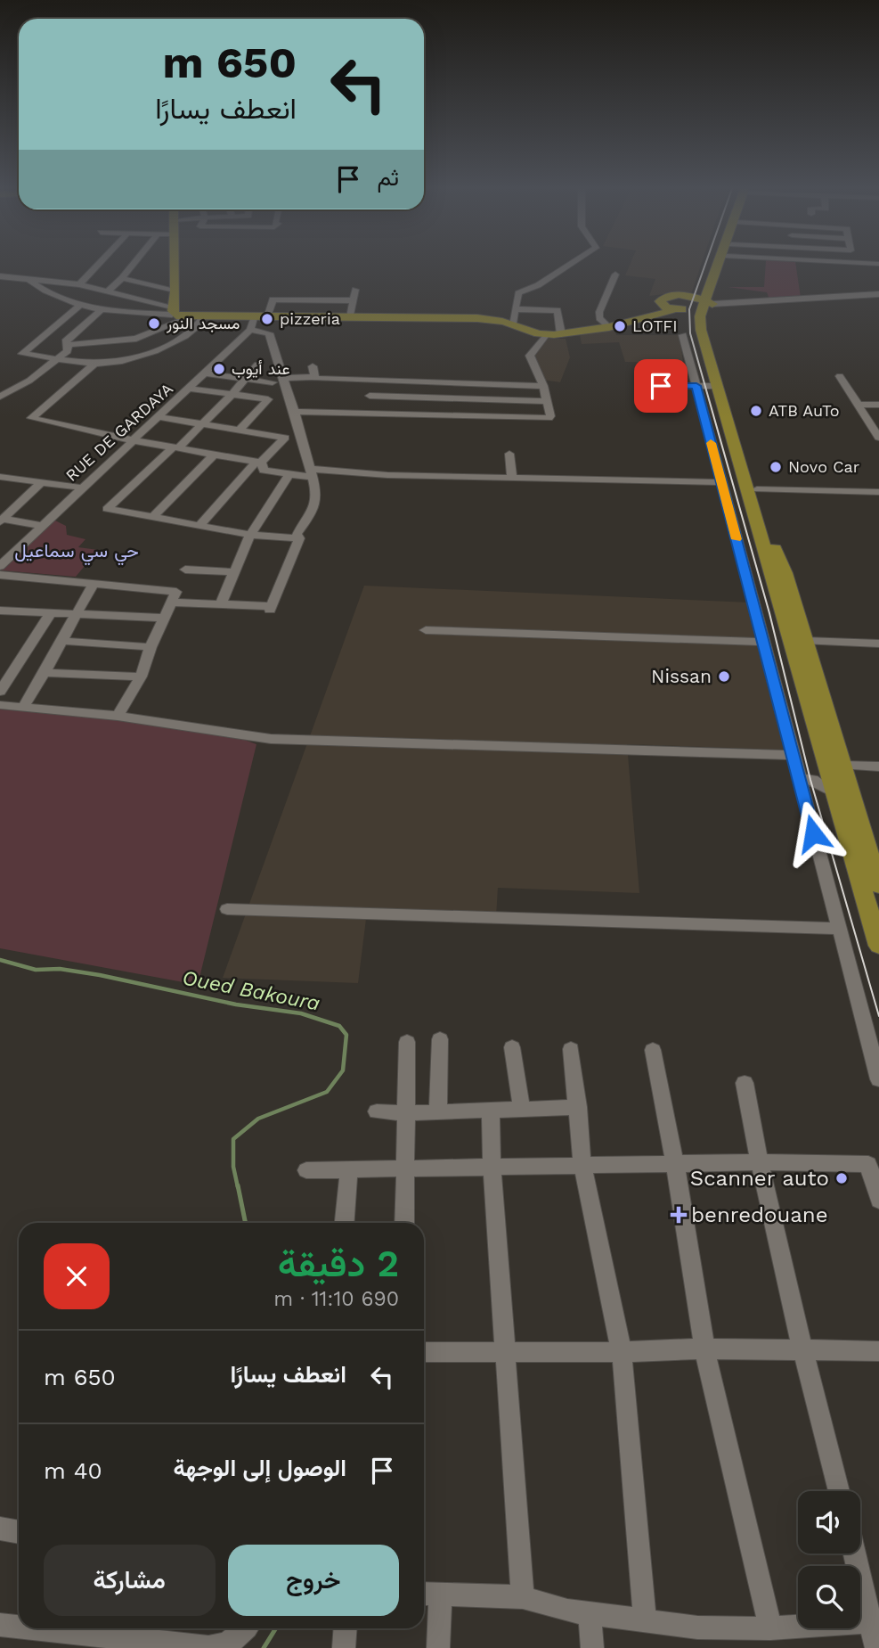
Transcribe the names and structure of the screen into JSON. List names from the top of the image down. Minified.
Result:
{"streets":{"street":["RUE DE GARDAYA"]},"districts":["حي سي سماعيل"],"water":["Oued Bakoura"],"places":{"other":["pizzeria","مسجد النور","LOTFI","عند أيوب","ATB AuTo","Novo Car","Nissan","Scanner auto"],"health":["benredouane"]},"page":{"turn":["650 m","انعطف يسارًا"],"then":"ثم","heading":["2 دقيقة","690 m · 11:10"],"list":[{"name":"انعطف يسارًا","value":"650 m"},{"name":"الوصول إلى الوجهة","value":"40 m"}],"buttons":["خروج","مشاركة"]}}
